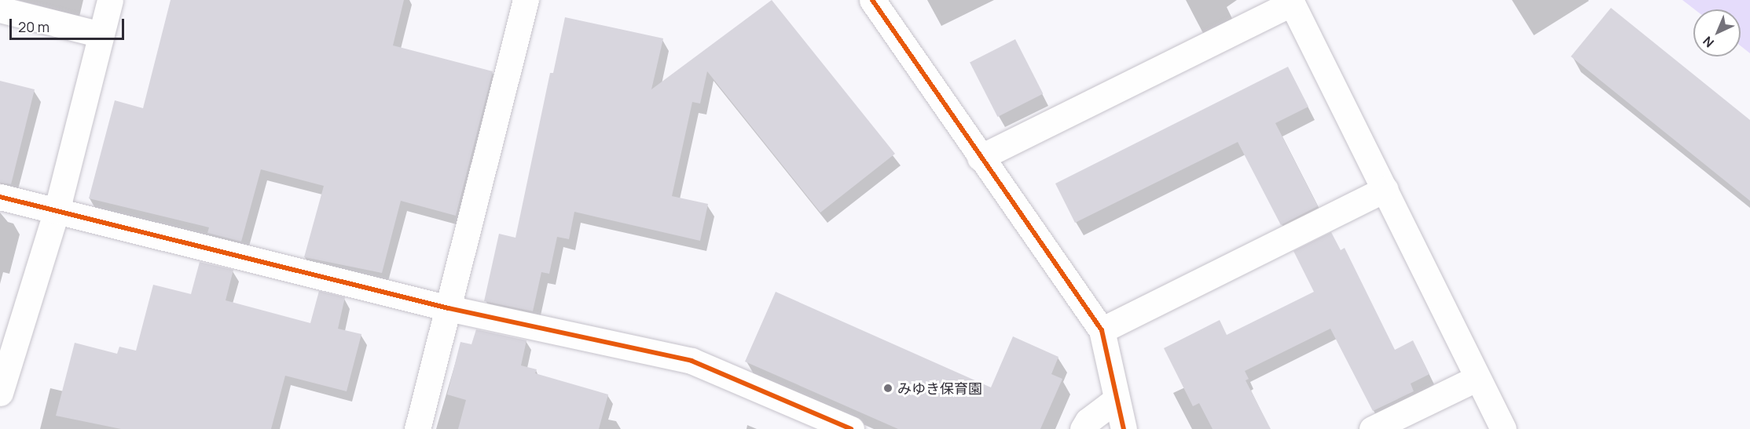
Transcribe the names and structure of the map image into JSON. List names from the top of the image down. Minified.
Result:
{"places":["みゆき保育園"],"scale_bar":"20 m","north":"bottom left"}
